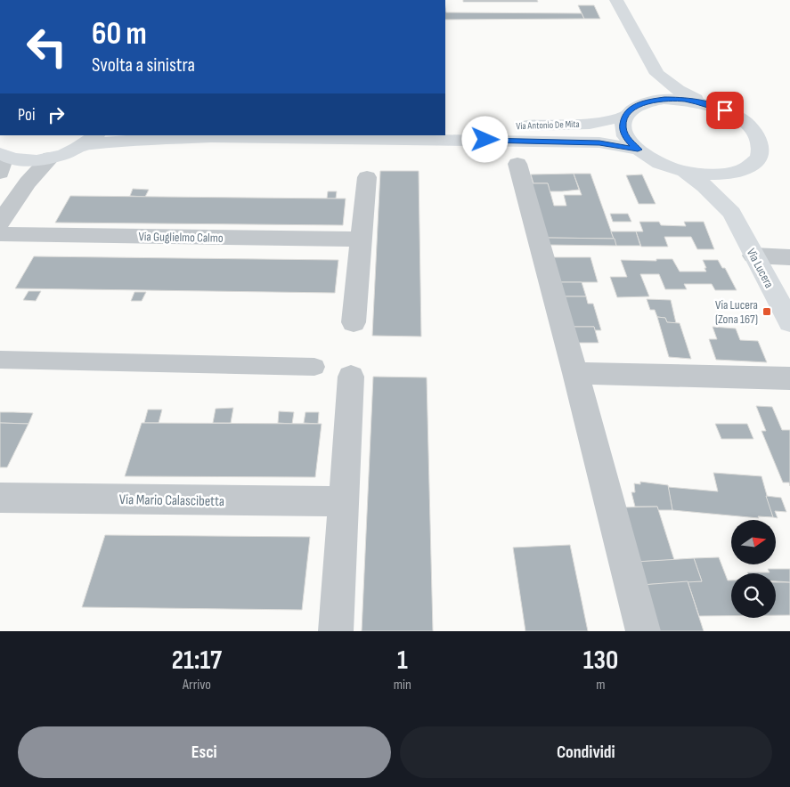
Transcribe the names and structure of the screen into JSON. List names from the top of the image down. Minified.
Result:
{"streets":{"main road":["Via Antonio De Mita","Via Lucera"],"street":["Via Guglielmo Calmo","Via Mario Calascibetta"]},"places":{"transit":["Via Lucera (Zona 167)"]},"north":"right","page":{"turn":["60 m","Svolta a sinistra"],"then":"Poi","eta":["21:17","Arrivo","1","min","130","m"],"buttons":["Esci","Condividi"]}}
